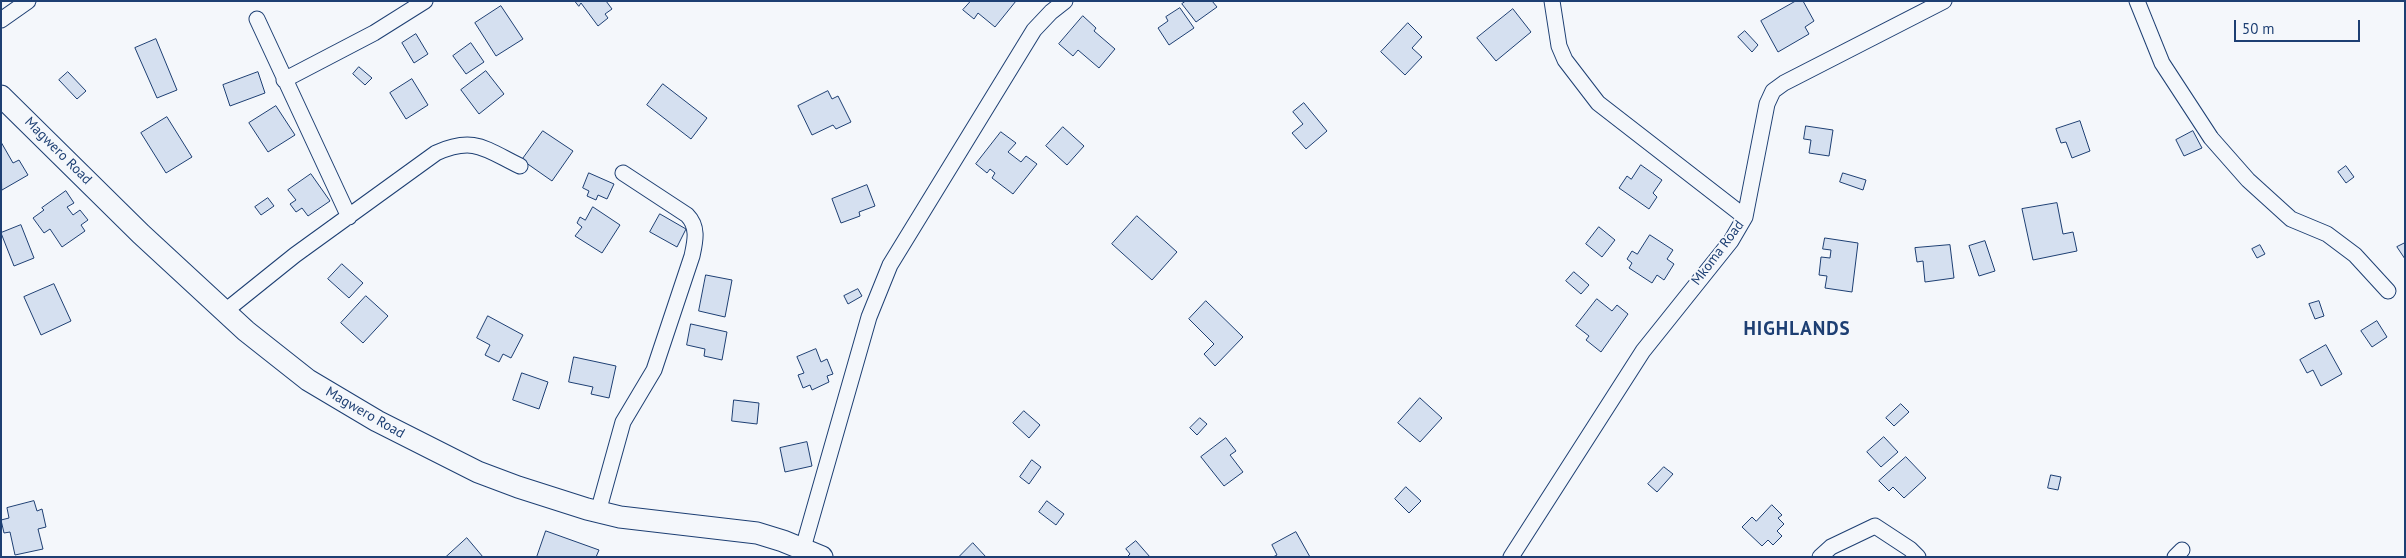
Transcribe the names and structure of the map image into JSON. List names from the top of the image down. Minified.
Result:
{"streets":{"street":["Magwero Road","Mkoma Road"]},"districts":["HIGHLANDS"],"scale_bar":"50 m"}
